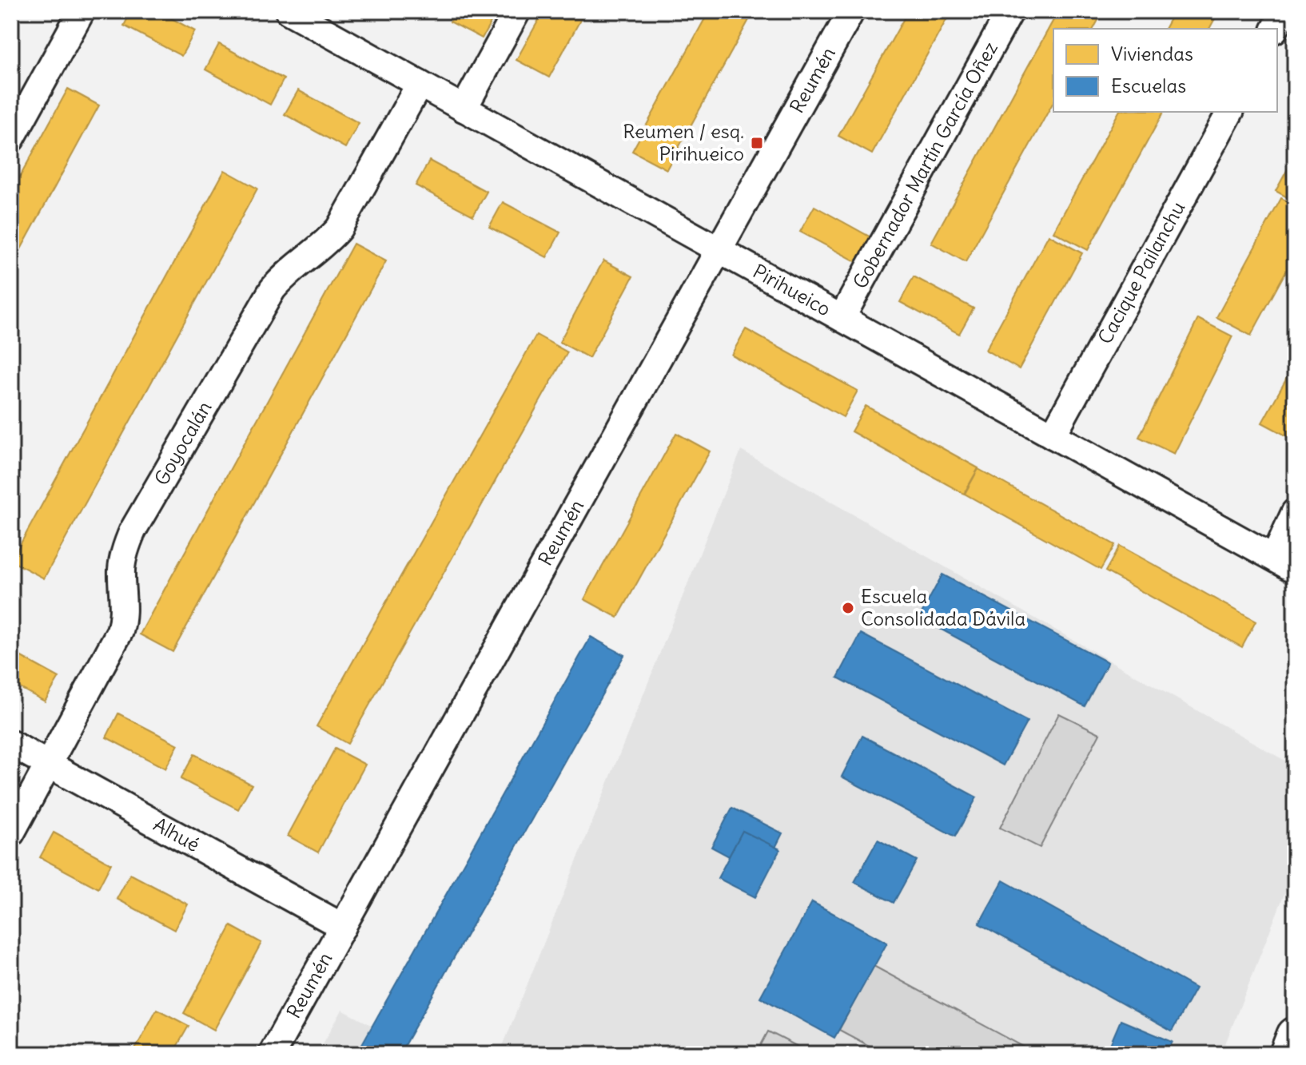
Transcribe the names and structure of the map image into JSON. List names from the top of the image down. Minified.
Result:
{"streets":{"street":["Reumén","Gobernador Martín García Oñez","Cacique Pailanchu","Pirihueico","Goyocalán","Alhué"]},"crossings":[["Reumén","Pirihueico"],["Reumén","Alhué"],["Gobernador Martín García Oñez","Pirihueico"],["Cacique Pailanchu","Pirihueico"],["Pirihueico","Goyocalán"],["Goyocalán","Alhué"]],"places":{"transit":["Reumen / esq. Pirihueico"],"other":["Escuela Consolidada Dávila"]},"legend":["Viviendas","Escuelas"]}
